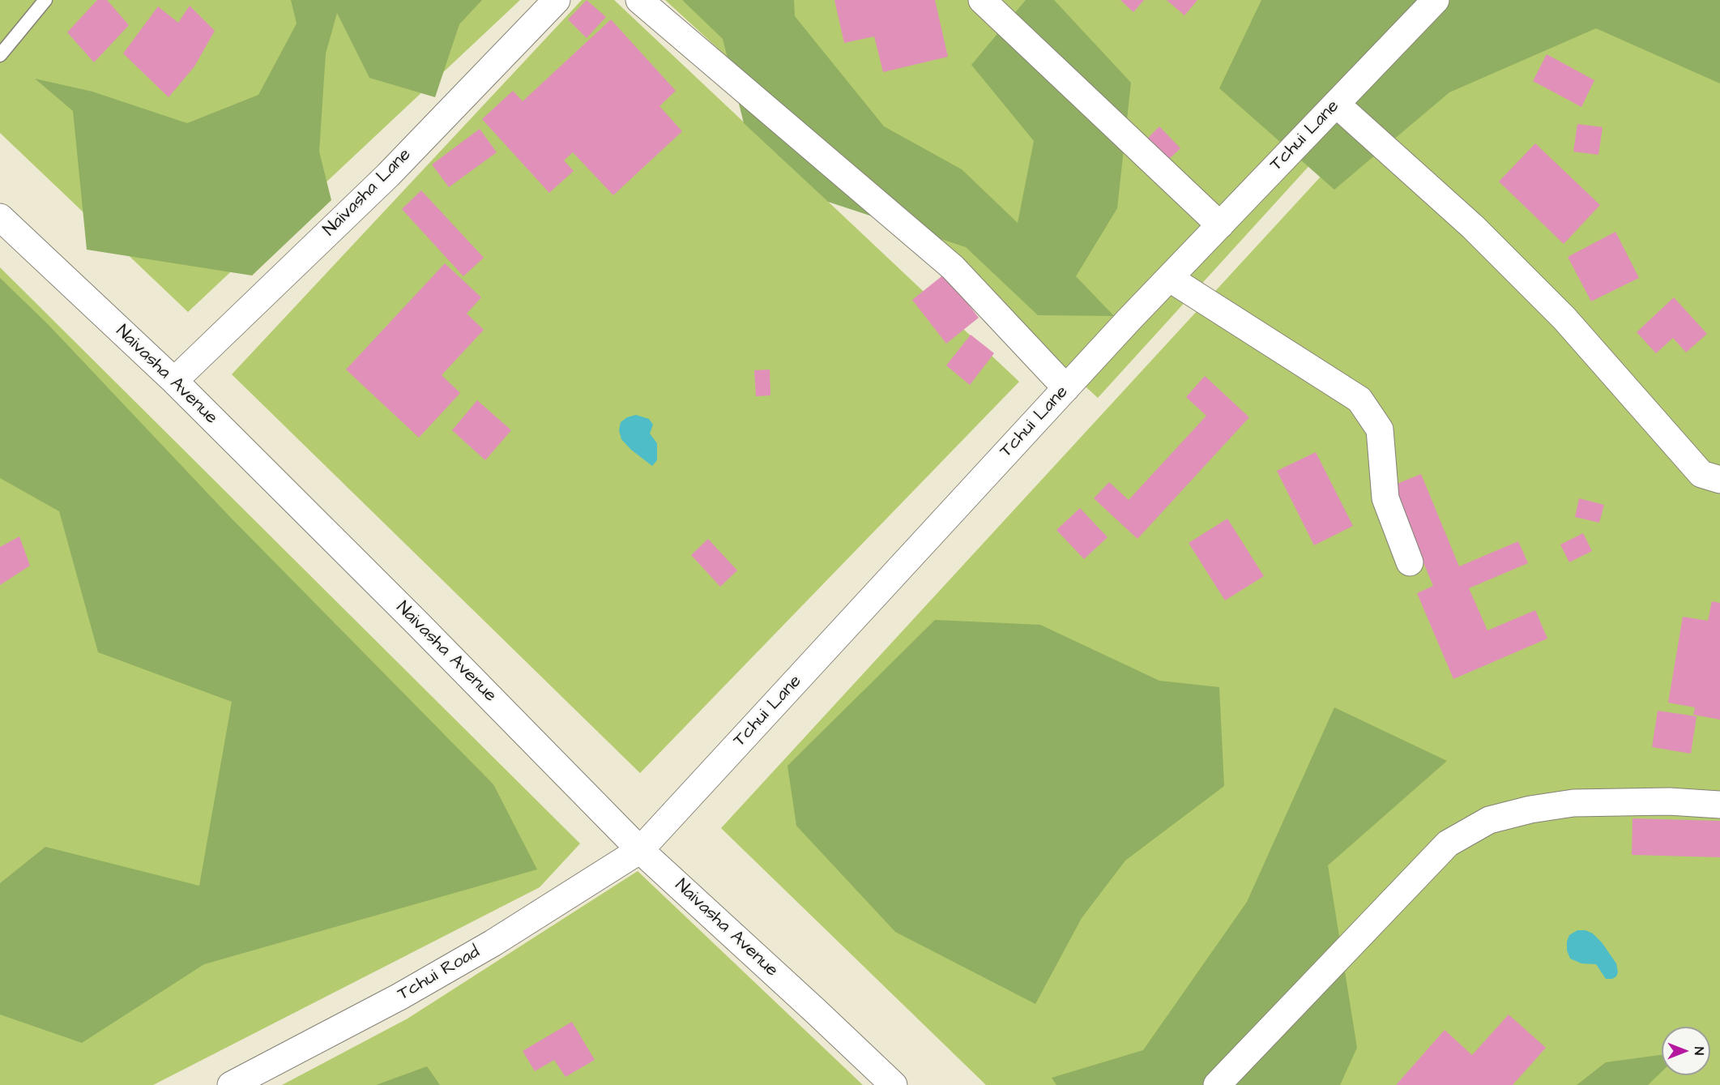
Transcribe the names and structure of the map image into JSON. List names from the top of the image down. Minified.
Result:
{"streets":{"street":["Tchui Lane","Naivasha Lane","Naivasha Avenue","Tchui Road"]},"crossings":[["Tchui Lane","Naivasha Avenue"],["Tchui Lane","Tchui Road"],["Naivasha Lane","Naivasha Avenue"],["Naivasha Avenue","Tchui Road"]],"north":"right"}
